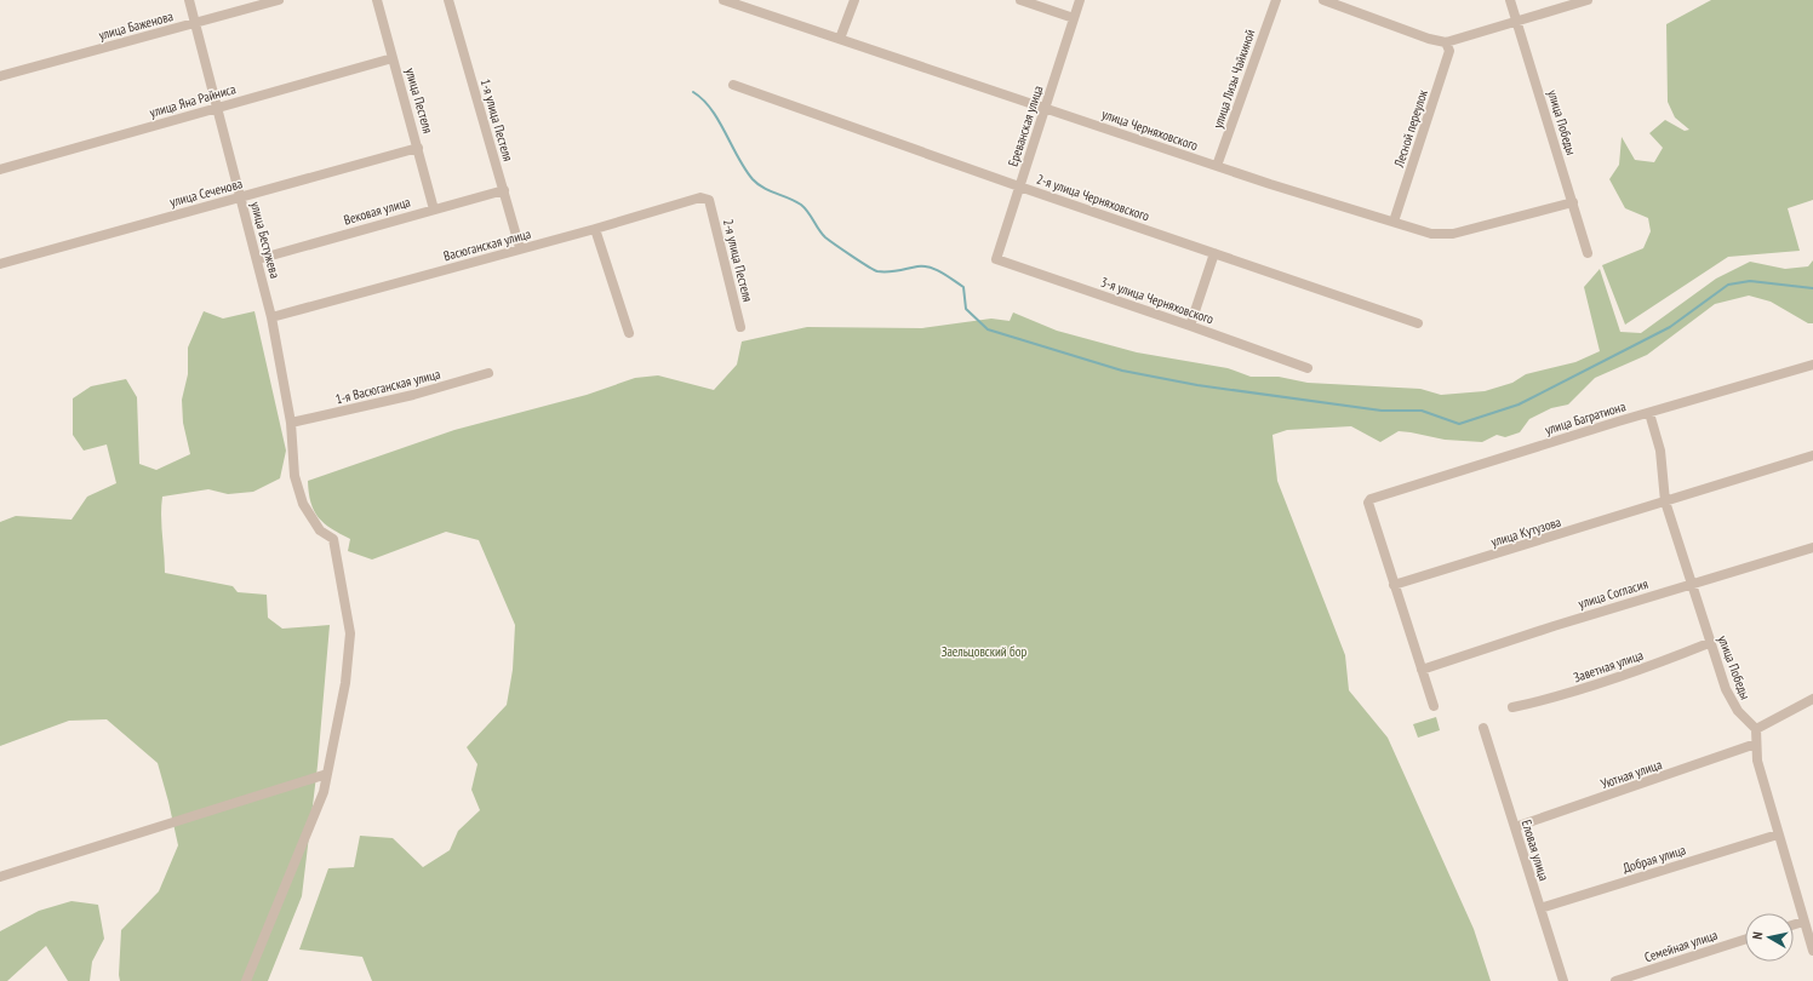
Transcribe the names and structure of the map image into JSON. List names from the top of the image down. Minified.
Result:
{"streets":{"street":["улица Баженова","улица Лизы Чайкиной","улица Яна Райниса","улица Пестеля","1-я улица Пестеля","улица Победы","Ереванская улица","Лесной переулок","улица Черняховского","улица Сеченова","2-я улица Черняховского","Вековая улица","улица Бестужева","Васюганская улица","2-я улица Пестеля","3-я улица Черняховского","1-я Васюганская улица","улица Багратиона","улица Кутузова","улица Согласия","Заветная улица","Уютная улица","Еловая улица","Добрая улица","Семейная улица"]},"crossings":[["улица Баженова","улица Бестужева"],["улица Лизы Чайкиной","улица Черняховского"],["улица Яна Райниса","улица Пестеля"],["улица Яна Райниса","улица Бестужева"],["улица Пестеля","улица Сеченова"],["улица Пестеля","Вековая улица"],["1-я улица Пестеля","Вековая улица"],["1-я улица Пестеля","Васюганская улица"],["улица Победы","улица Черняховского"],["улица Победы","улица Багратиона"],["улица Победы","улица Кутузова"],["улица Победы","улица Согласия"],["улица Победы","Заветная улица"],["Ереванская улица","улица Черняховского"],["Ереванская улица","2-я улица Черняховского"],["Ереванская улица","3-я улица Черняховского"],["Лесной переулок","улица Черняховского"],["улица Сеченова","улица Бестужева"],["Вековая улица","улица Бестужева"],["улица Бестужева","Васюганская улица"],["улица Бестужева","1-я Васюганская улица"],["Васюганская улица","2-я улица Пестеля"],["улица Багратиона","улица Кутузова"],["Уютная улица","Еловая улица"],["Еловая улица","Добрая улица"]],"parks":["Заельцовский бор"],"north":"left"}
